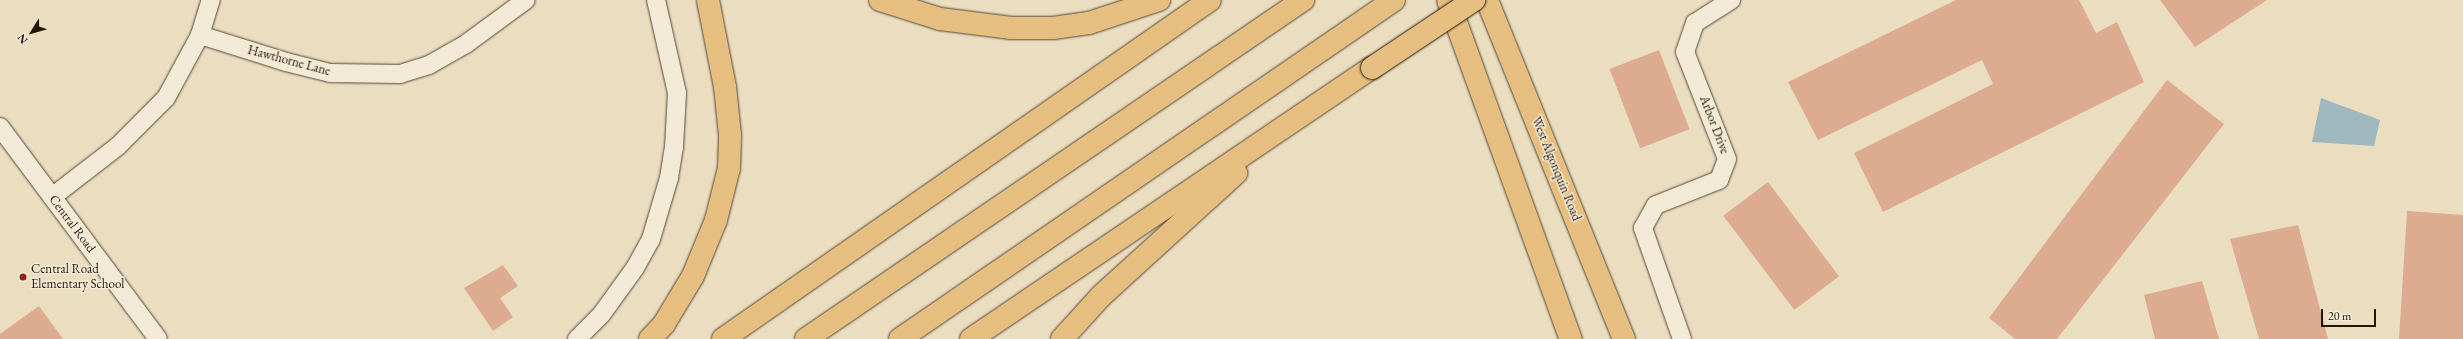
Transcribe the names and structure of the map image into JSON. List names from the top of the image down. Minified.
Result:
{"streets":{"main road":["West Algonquin Road"],"street":["Hawthorne Lane","Arbor Drive","Central Road"]},"places":["Central Road Elementary School"],"scale_bar":"20 m","north":"bottom left"}
